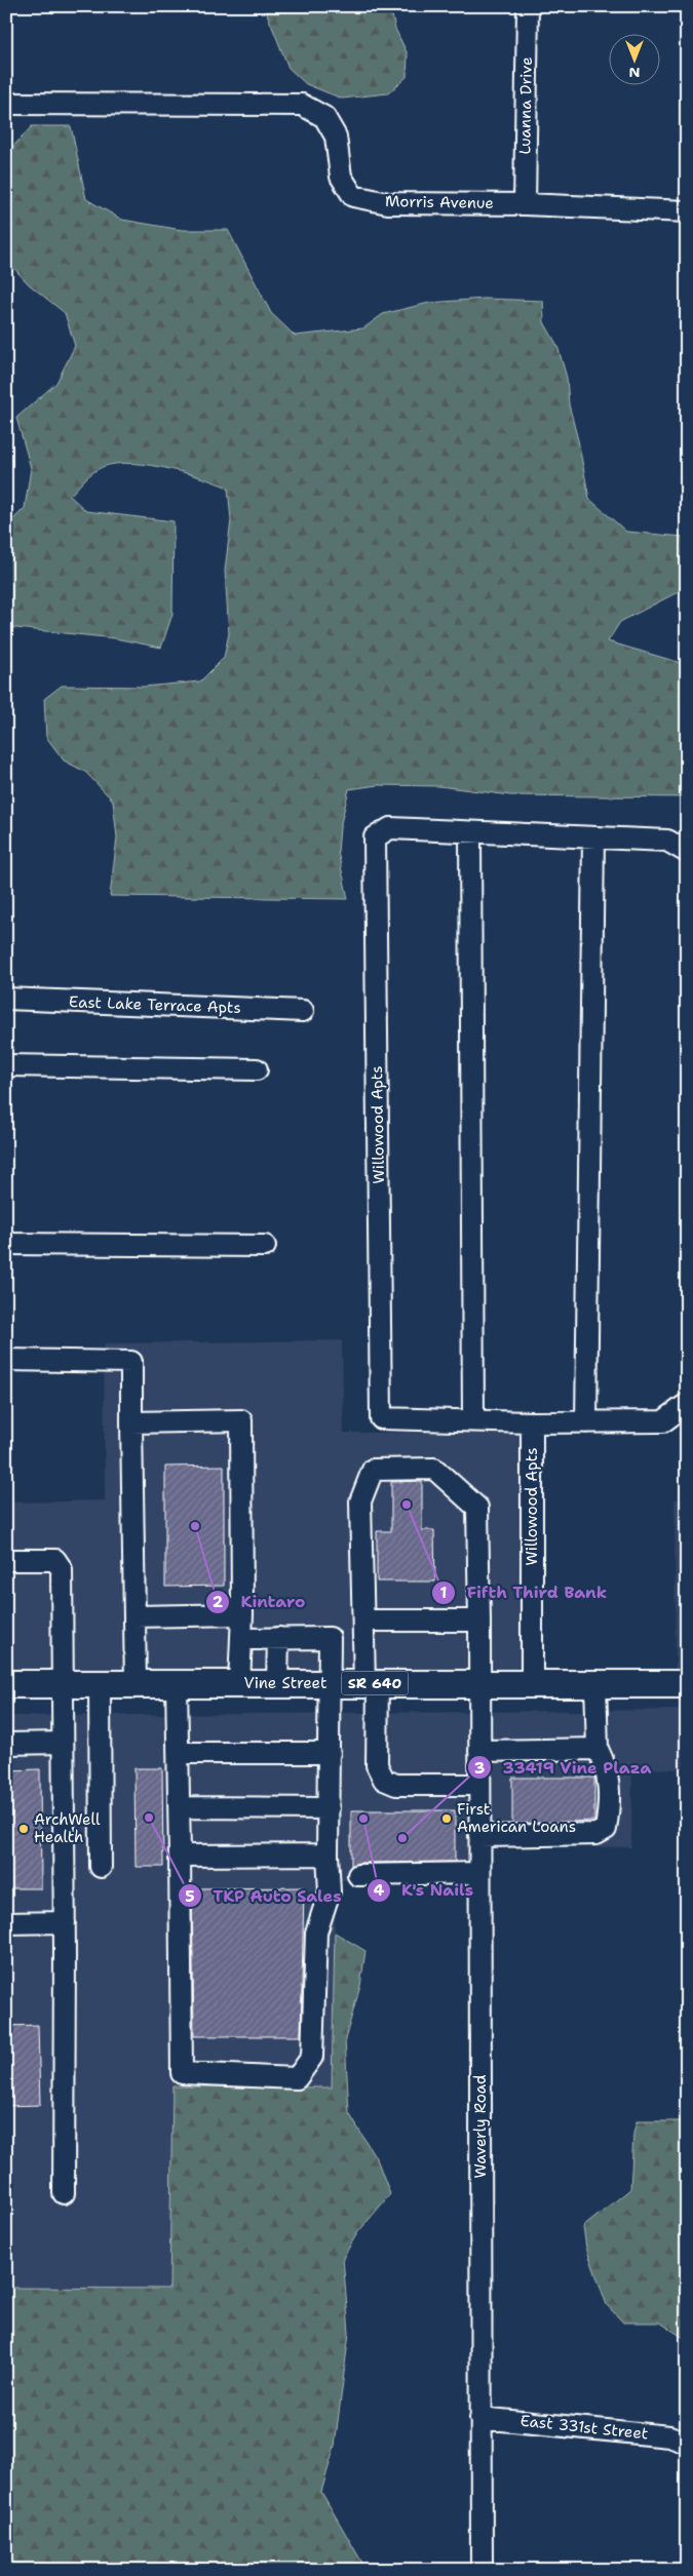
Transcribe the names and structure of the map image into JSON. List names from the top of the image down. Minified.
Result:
{"streets":{"main road":["Vine Street","SR 640"],"street":["Luanna Drive","Morris Avenue","East Lake Terrace Apts","Willowood Apts","Waverly Road","East 331st Street"]},"crossings":[["Luanna Drive","Morris Avenue"],["Willowood Apts","Vine Street"],["Vine Street","Waverly Road"],["Waverly Road","East 331st Street"]],"places":["Fifth Third Bank","Kintaro","TKP Auto Sales","K's Nails","First American Loans","ArchWell Health","33419 Vine Plaza"],"north":"bottom"}
